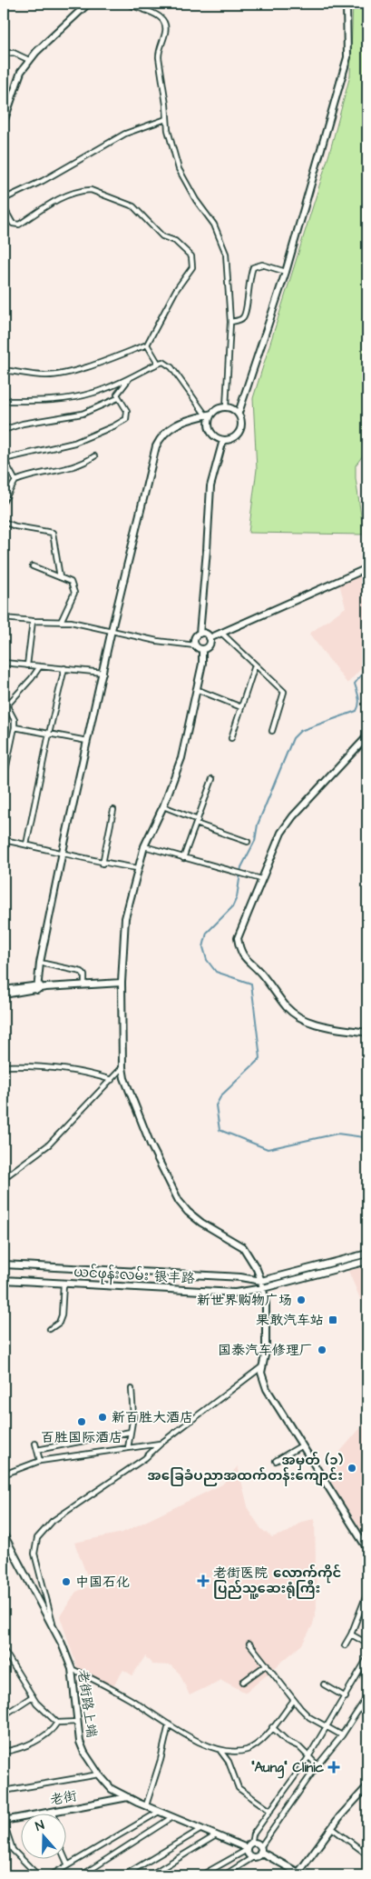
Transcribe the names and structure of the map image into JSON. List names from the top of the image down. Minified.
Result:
{"streets":{"main road":["ယင်ဖုန်းလမ်း 银丰路","老街路上端","老街"]},"crossings":[["老街路上端","老街"]],"places":{"other":["新世界购物广场","国泰汽车修理厂","新百胜大酒店","百胜国际酒店","အမှတ် (၁) အခြေခံပညာအထက်တန်းကျောင်း","中国石化"],"transit":["果敢汽车站"],"health":["老街医院 လောက်ကိုင် ပြည်သူ့ဆေးရုံကြီး","\"Aung\" Clinic"]},"north":"top"}
